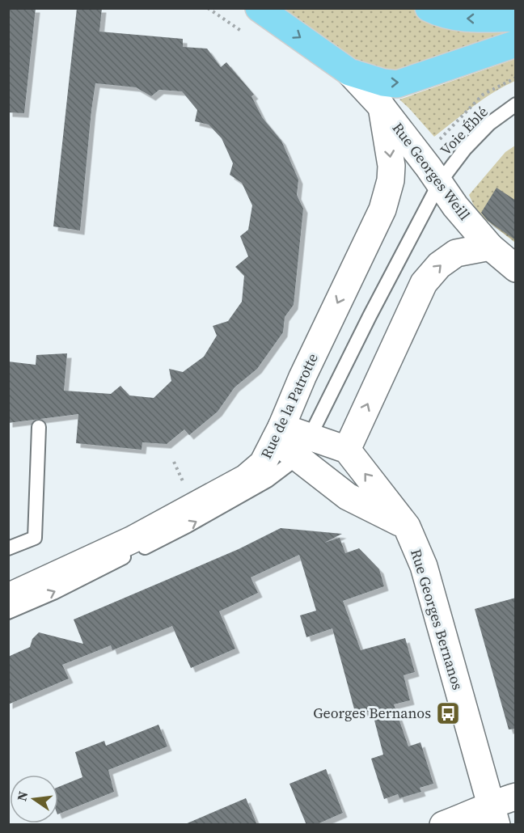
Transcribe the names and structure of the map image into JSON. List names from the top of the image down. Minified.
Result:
{"streets":{"street":["Rue Georges Weill","Rue de la Patrotte","Rue Georges Bernanos"],"lane":["Voie Éblé"]},"crossings":[["Voie Éblé","Rue Georges Weill"],["Voie Éblé","Rue de la Patrotte"],["Rue Georges Weill","Rue de la Patrotte"]],"places":{"bus stop":["Georges Bernanos"]},"north":"left"}
